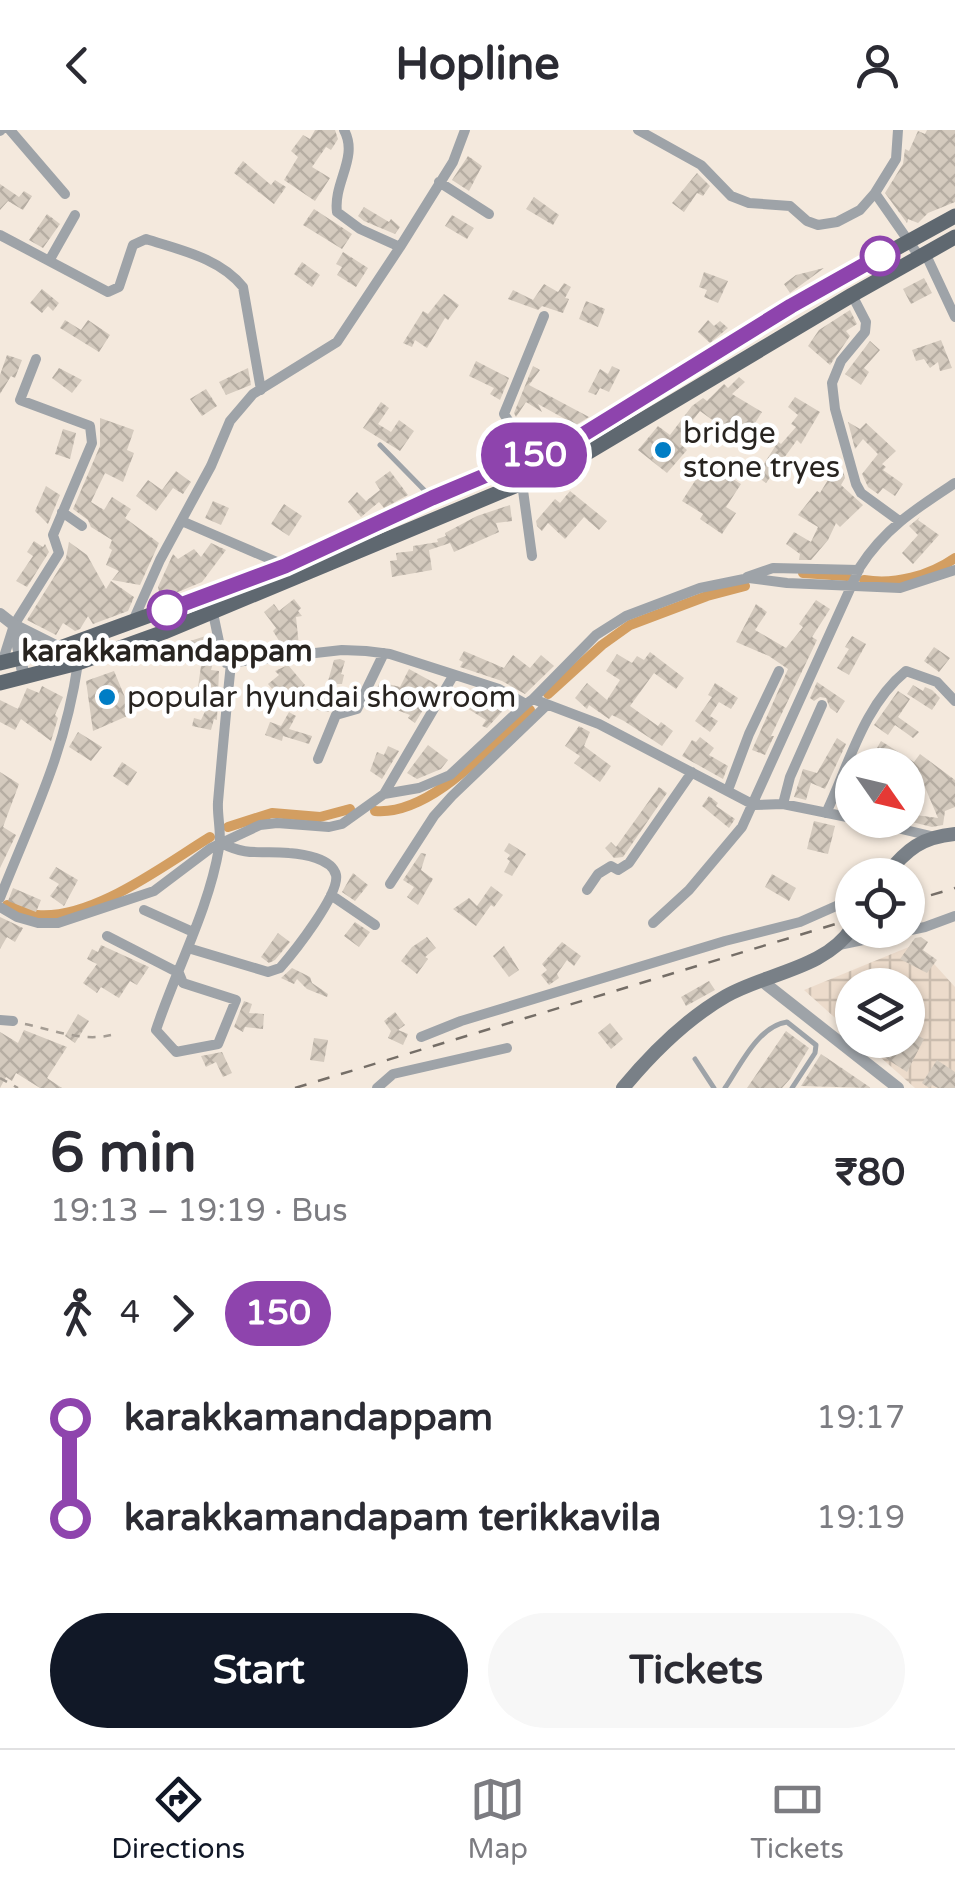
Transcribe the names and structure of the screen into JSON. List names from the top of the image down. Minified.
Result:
{"places":["bridge stone tryes","karakkamandappam","popular hyundai showroom"],"lines":["bus line 150"],"north":"bottom right","page":{"header":"Hopline","on_map":"150","heading":["6 min","19:13 – 19:19 · Bus","₹80"],"legs":["4","150"],"list":[{"name":"karakkamandappam","value":"19:17"},{"name":"karakkamandapam terikkavila","value":"19:19"}],"buttons":["Start","Tickets"],"tabs":["Directions","Map","Tickets"]}}
